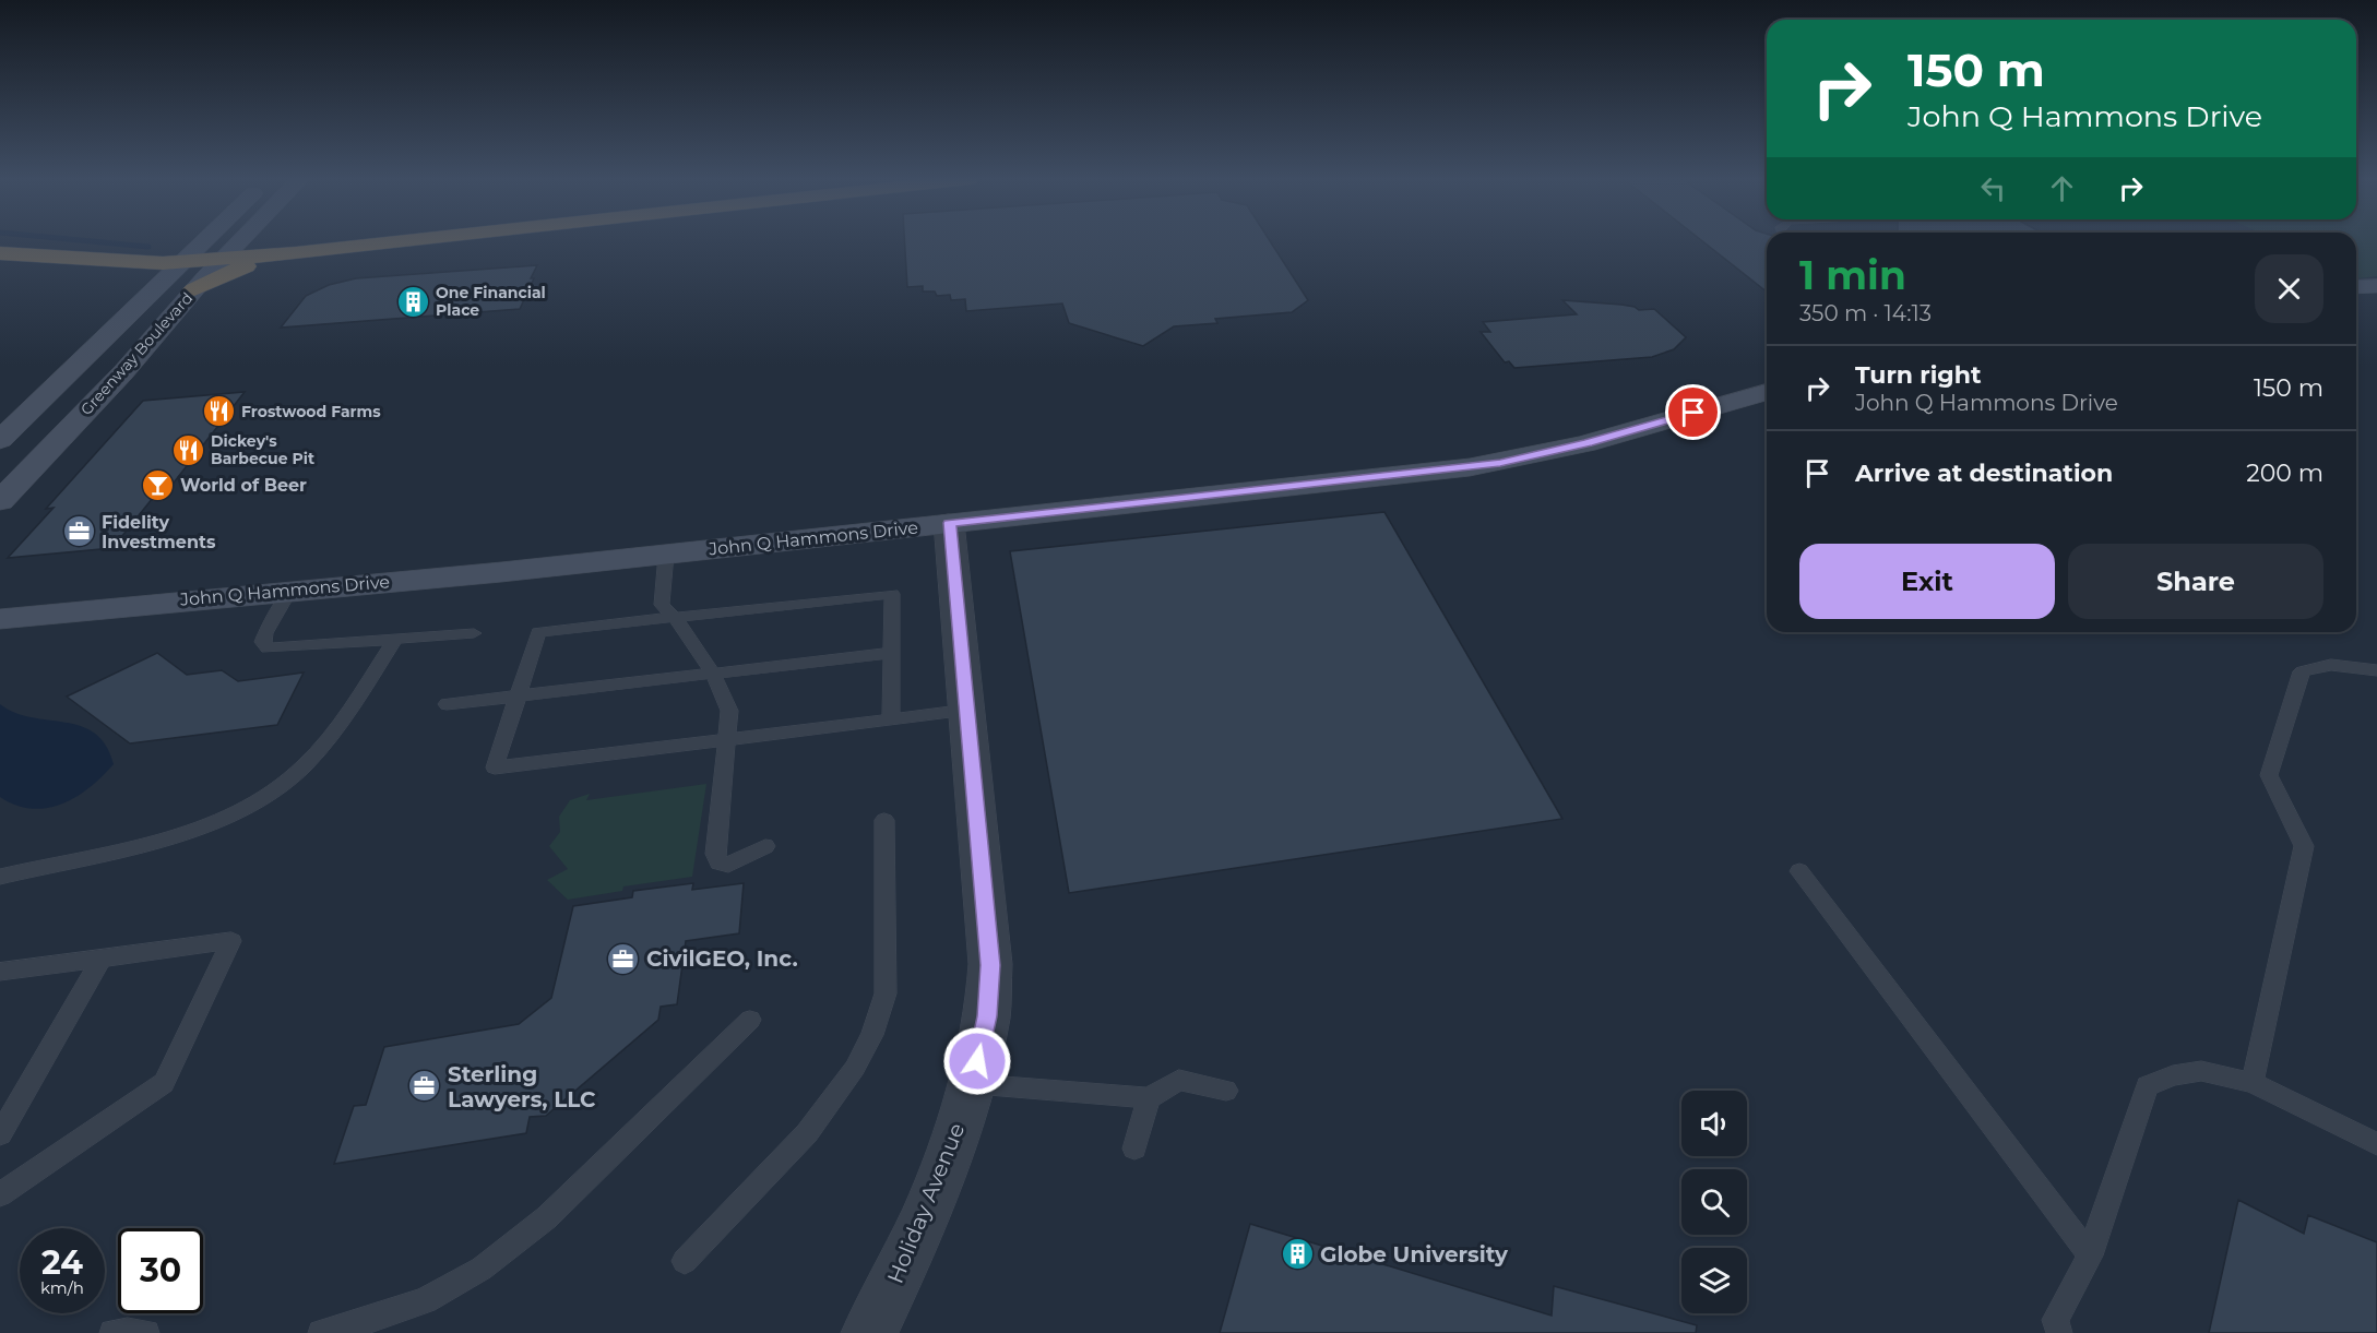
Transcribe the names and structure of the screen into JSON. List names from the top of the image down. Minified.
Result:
{"streets":{"street":["Greenway Boulevard","John Q Hammons Drive","Holiday Avenue"]},"crossings":[["John Q Hammons Drive","Holiday Avenue"]],"places":{"building":["One Financial Place","Globe University"],"restaurant":["Frostwood Farms","Dickey's Barbecue Pit"],"bar":["World of Beer"],"office":["Fidelity Investments","CivilGEO, Inc.","Sterling Lawyers, LLC"]},"page":{"turn":["150 m","John Q Hammons Drive"],"heading":["1 min","350 m · 14:13"],"list":[{"name":"Turn right","note":"John Q Hammons Drive","value":"150 m"},{"name":"Arrive at destination","value":"200 m"}],"buttons":["Exit","Share"],"speed":"24 km/h","limit":"30"}}
